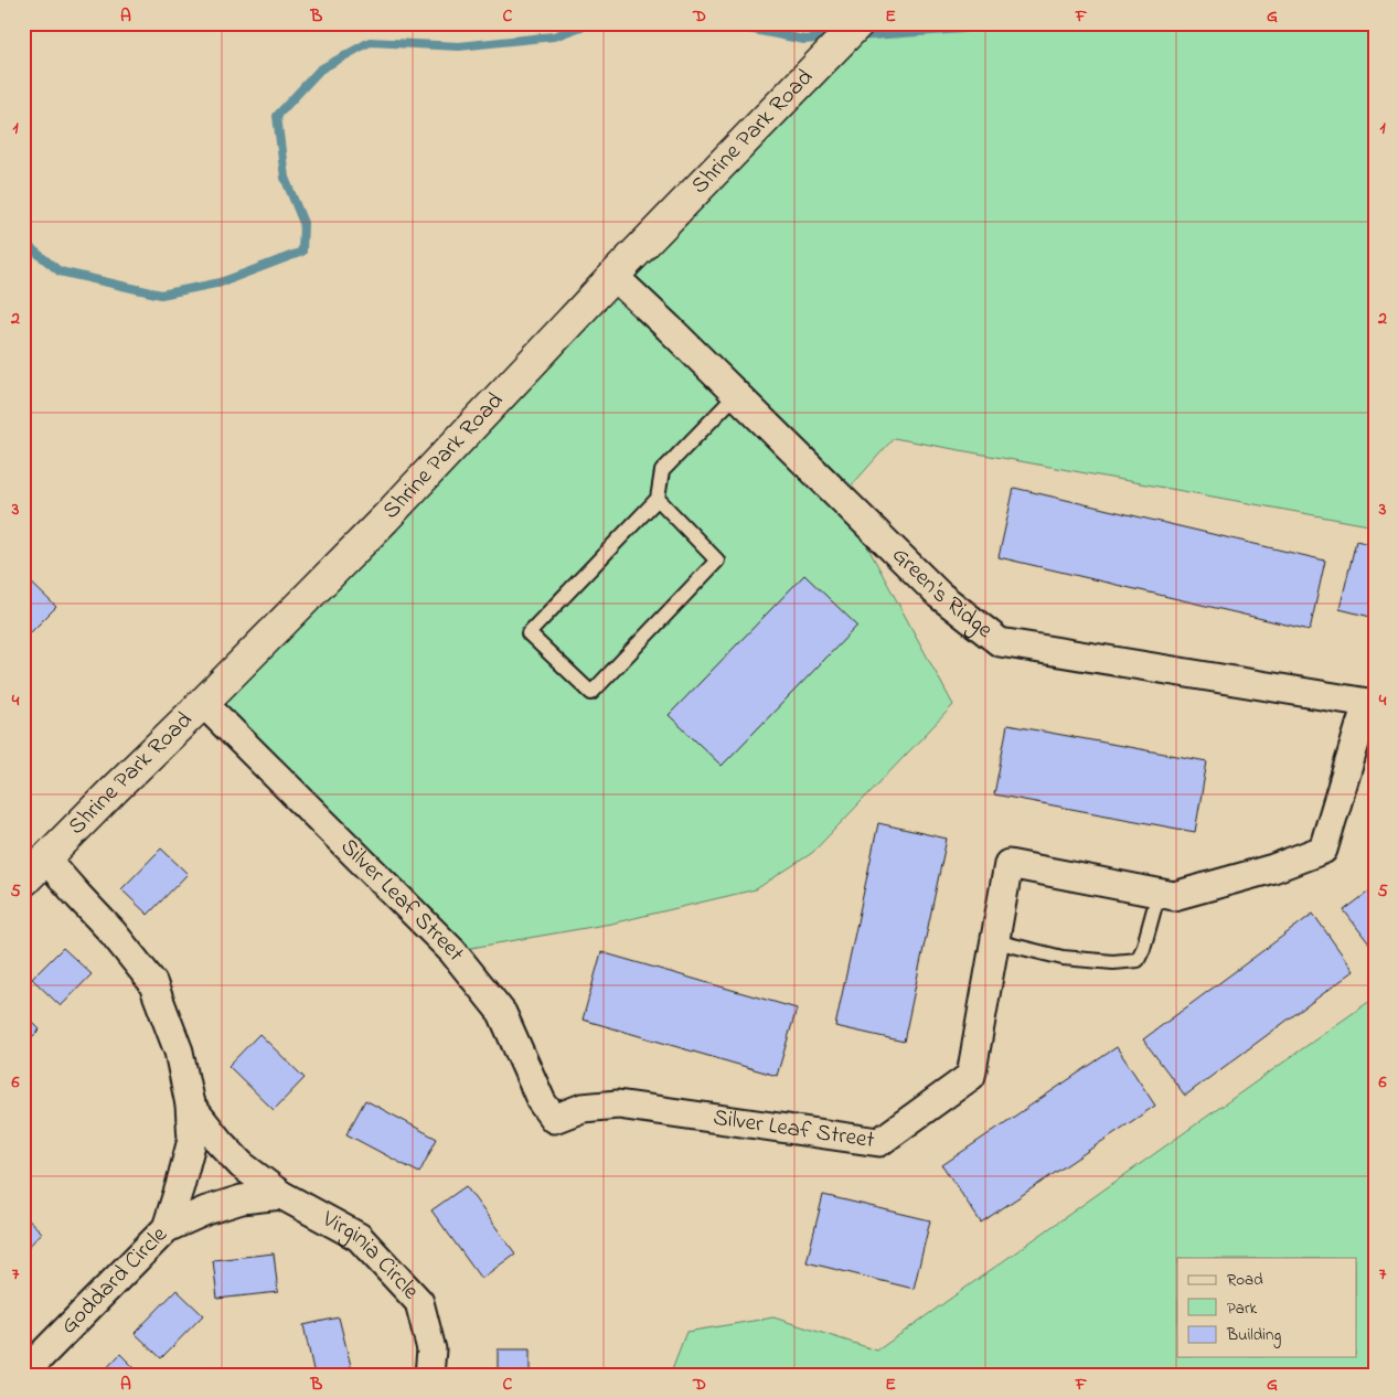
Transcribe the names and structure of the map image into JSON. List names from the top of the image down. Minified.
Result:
{"streets":{"street":["Shrine Park Road","Green's Ridge","Silver Leaf Street","Virginia Circle","Goddard Circle"]},"crossings":[["Shrine Park Road","Green's Ridge"],["Shrine Park Road","Silver Leaf Street"],["Shrine Park Road","Goddard Circle"],["Green's Ridge","Silver Leaf Street"],["Virginia Circle","Goddard Circle"]],"legend":["Road","Park","Building"],"grid":{"columns":["A","B","C","D","E","F","G"],"rows":["1","2","3","4","5","6","7"]}}
